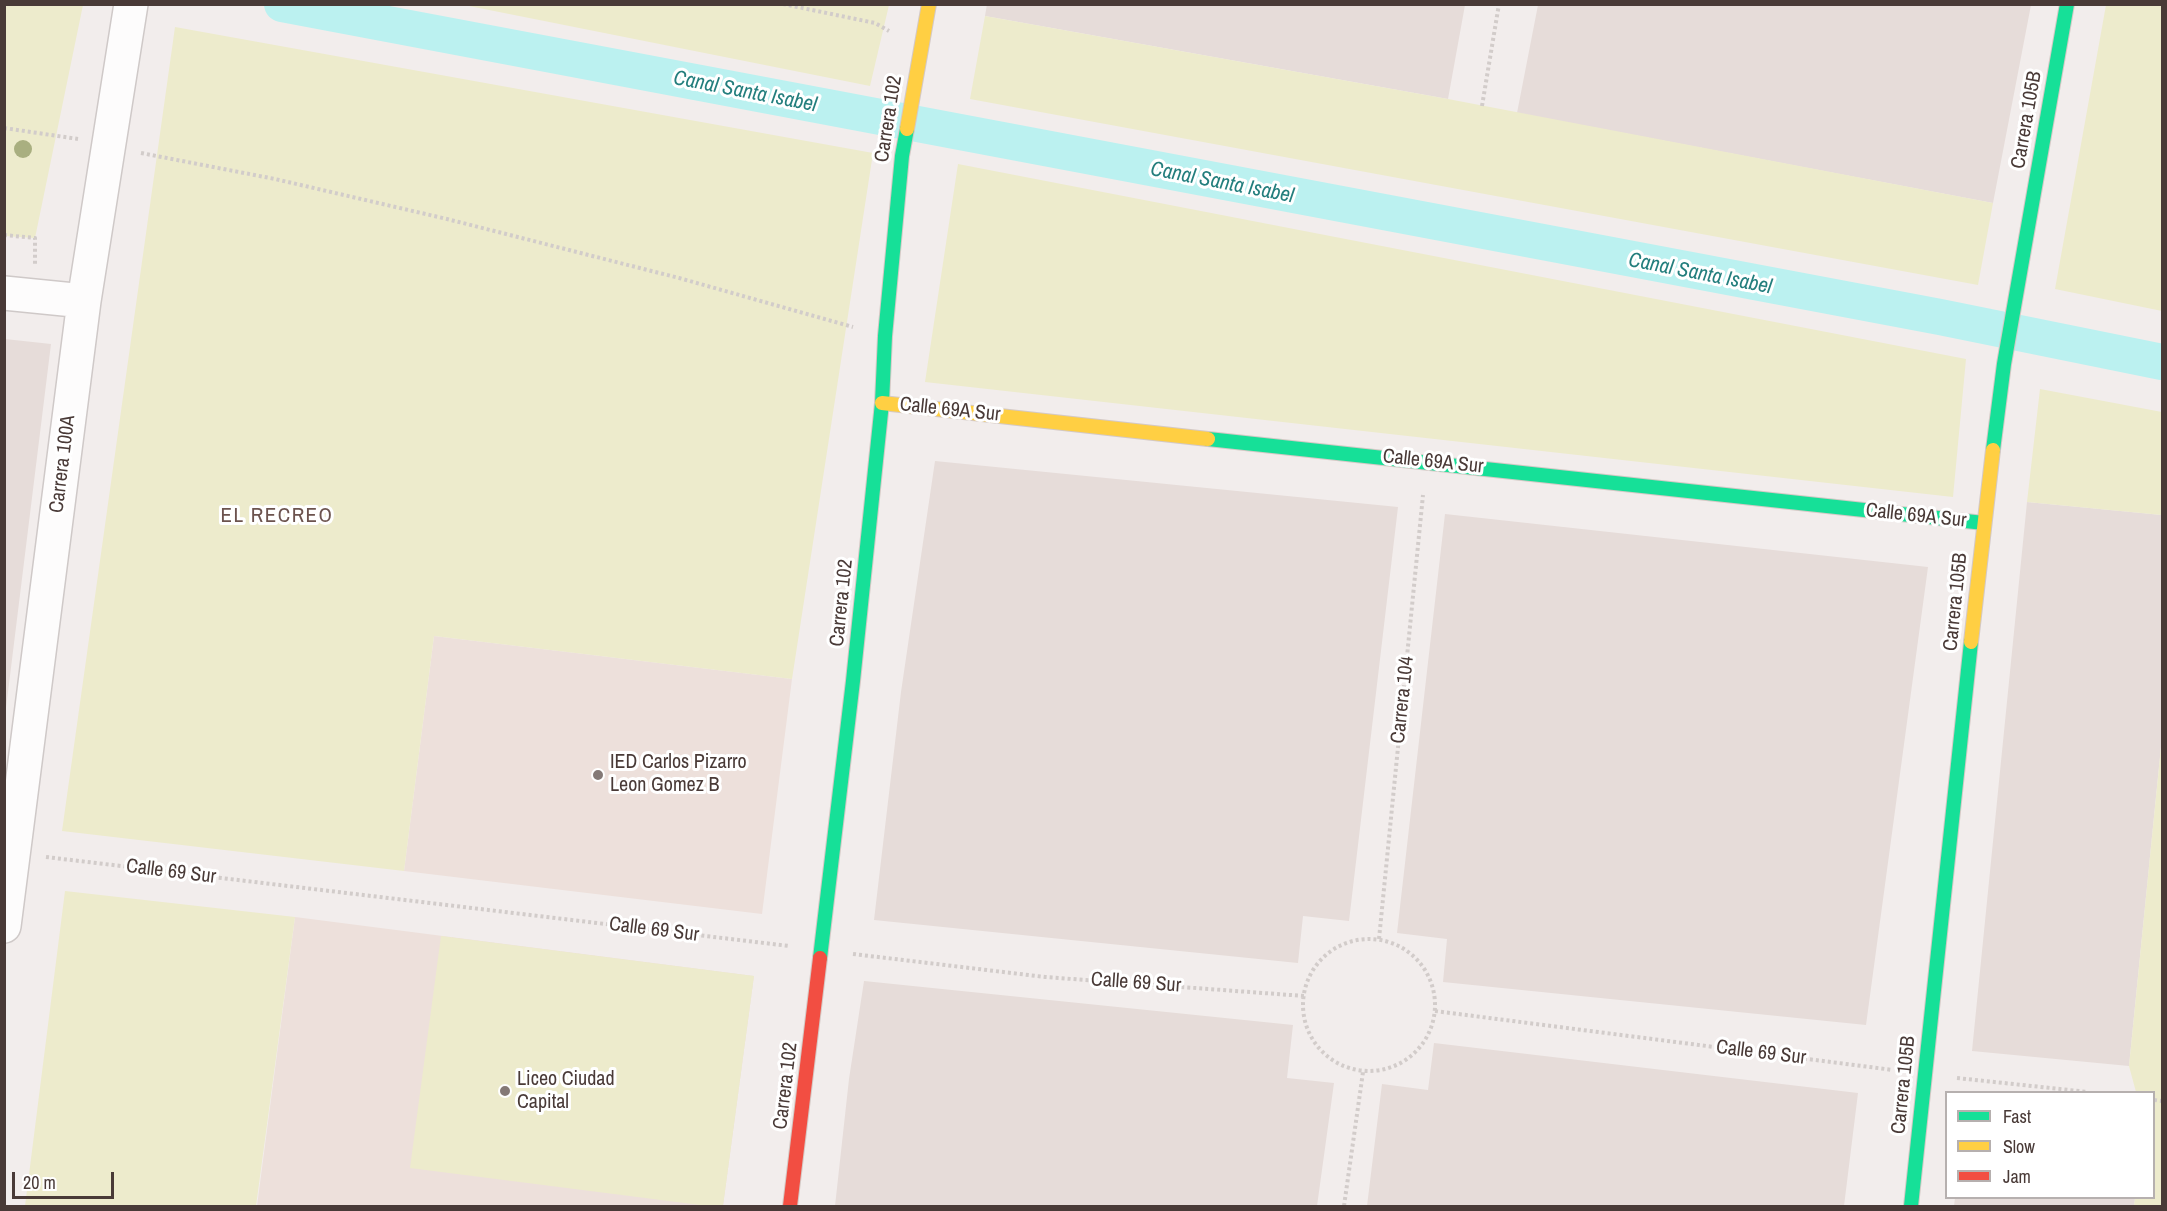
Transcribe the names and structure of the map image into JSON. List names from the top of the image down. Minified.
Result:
{"streets":{"street":["Carrera 102","Carrera 105B","Calle 69A Sur","Carrera 100A"],"path":["Carrera 104","Calle 69 Sur"]},"crossings":[["Carrera 102","Calle 69A Sur"],["Carrera 102","Calle 69 Sur"],["Carrera 105B","Calle 69A Sur"],["Carrera 105B","Calle 69 Sur"],["Calle 69A Sur","Carrera 104"],["Carrera 100A","Calle 69 Sur"],["Carrera 104","Calle 69 Sur"]],"districts":["EL RECREO"],"water":["Canal Santa Isabel"],"places":["IED Carlos Pizarro Leon Gomez B","Liceo Ciudad Capital"],"legend":["Fast","Slow","Jam"],"scale_bar":"20 m"}
